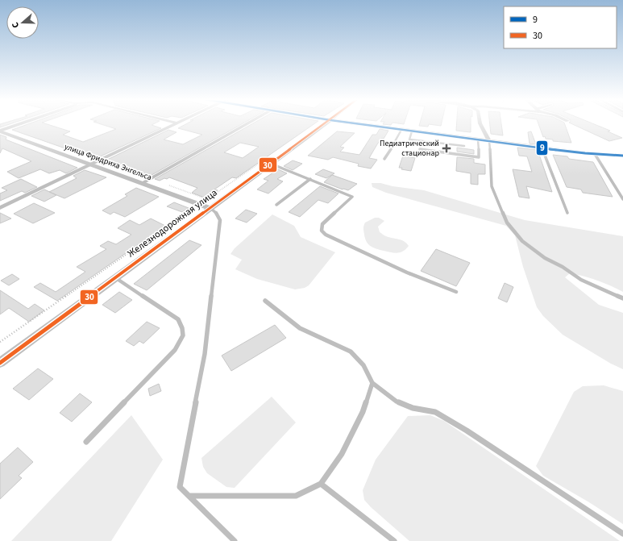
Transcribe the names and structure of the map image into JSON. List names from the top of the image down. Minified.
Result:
{"streets":{"street":["улица Фридриха Энгельса","Железнодорожная улица"]},"crossings":[["улица Фридриха Энгельса","Железнодорожная улица"]],"places":{"health":["Педиатрический стационар"]},"lines":["transit line 9","transit line 30"],"legend":["9","30"],"north":"left"}
